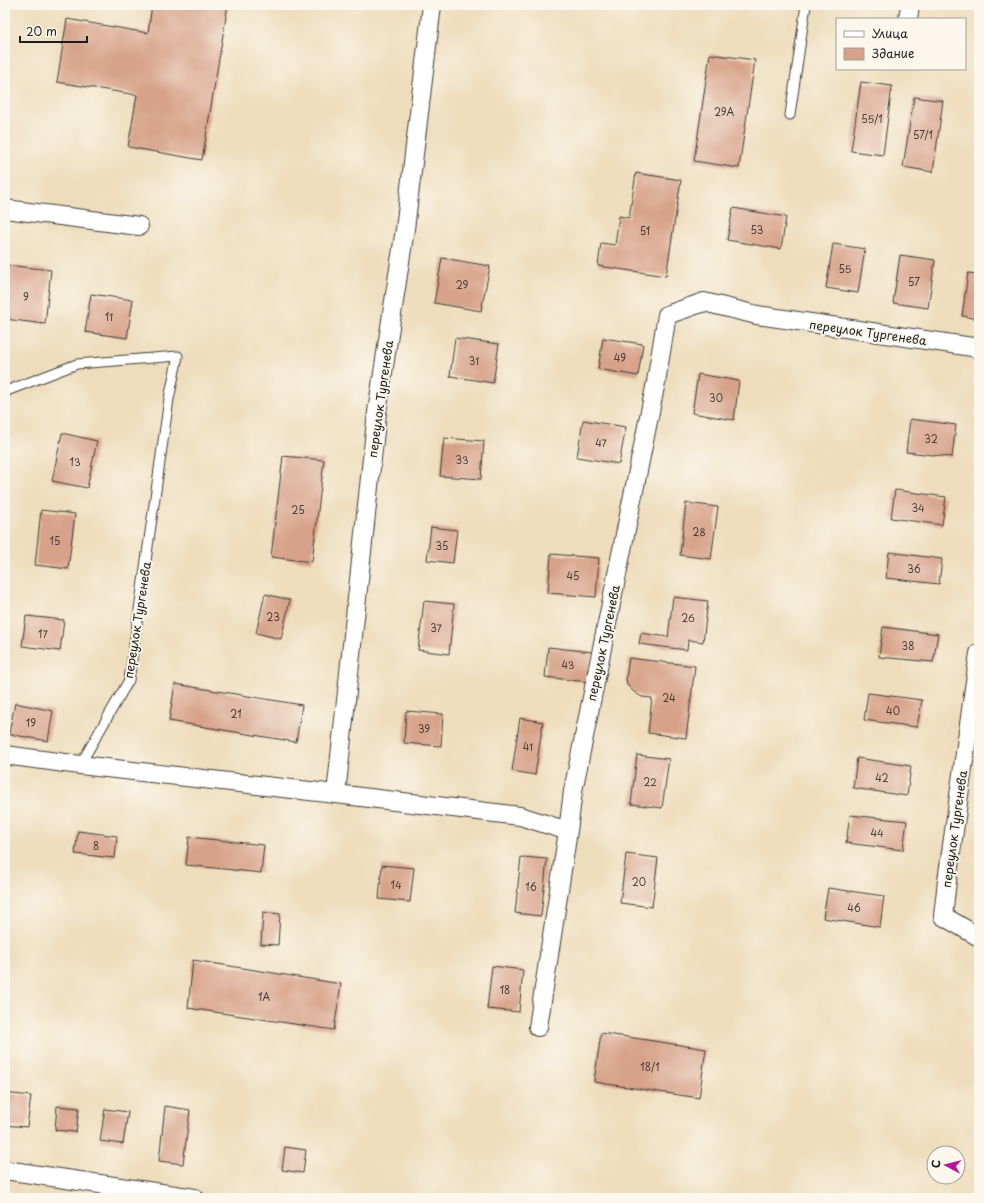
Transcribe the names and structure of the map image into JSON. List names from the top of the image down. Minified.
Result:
{"streets":{"street":["переулок Тургенева"]},"house_numbers":["29А","55/1","57/1","53","51","55","57","29","9","11","49","31","30","32","47","33","13","34","25","28","15","35","36","45","23","26","37","17","38","43","24","40","21","19","39","41","42","22","44","8","20","14","16","46","18","1А","18/1"],"legend":["Улица","Здание"],"scale_bar":"20 m","north":"left"}
